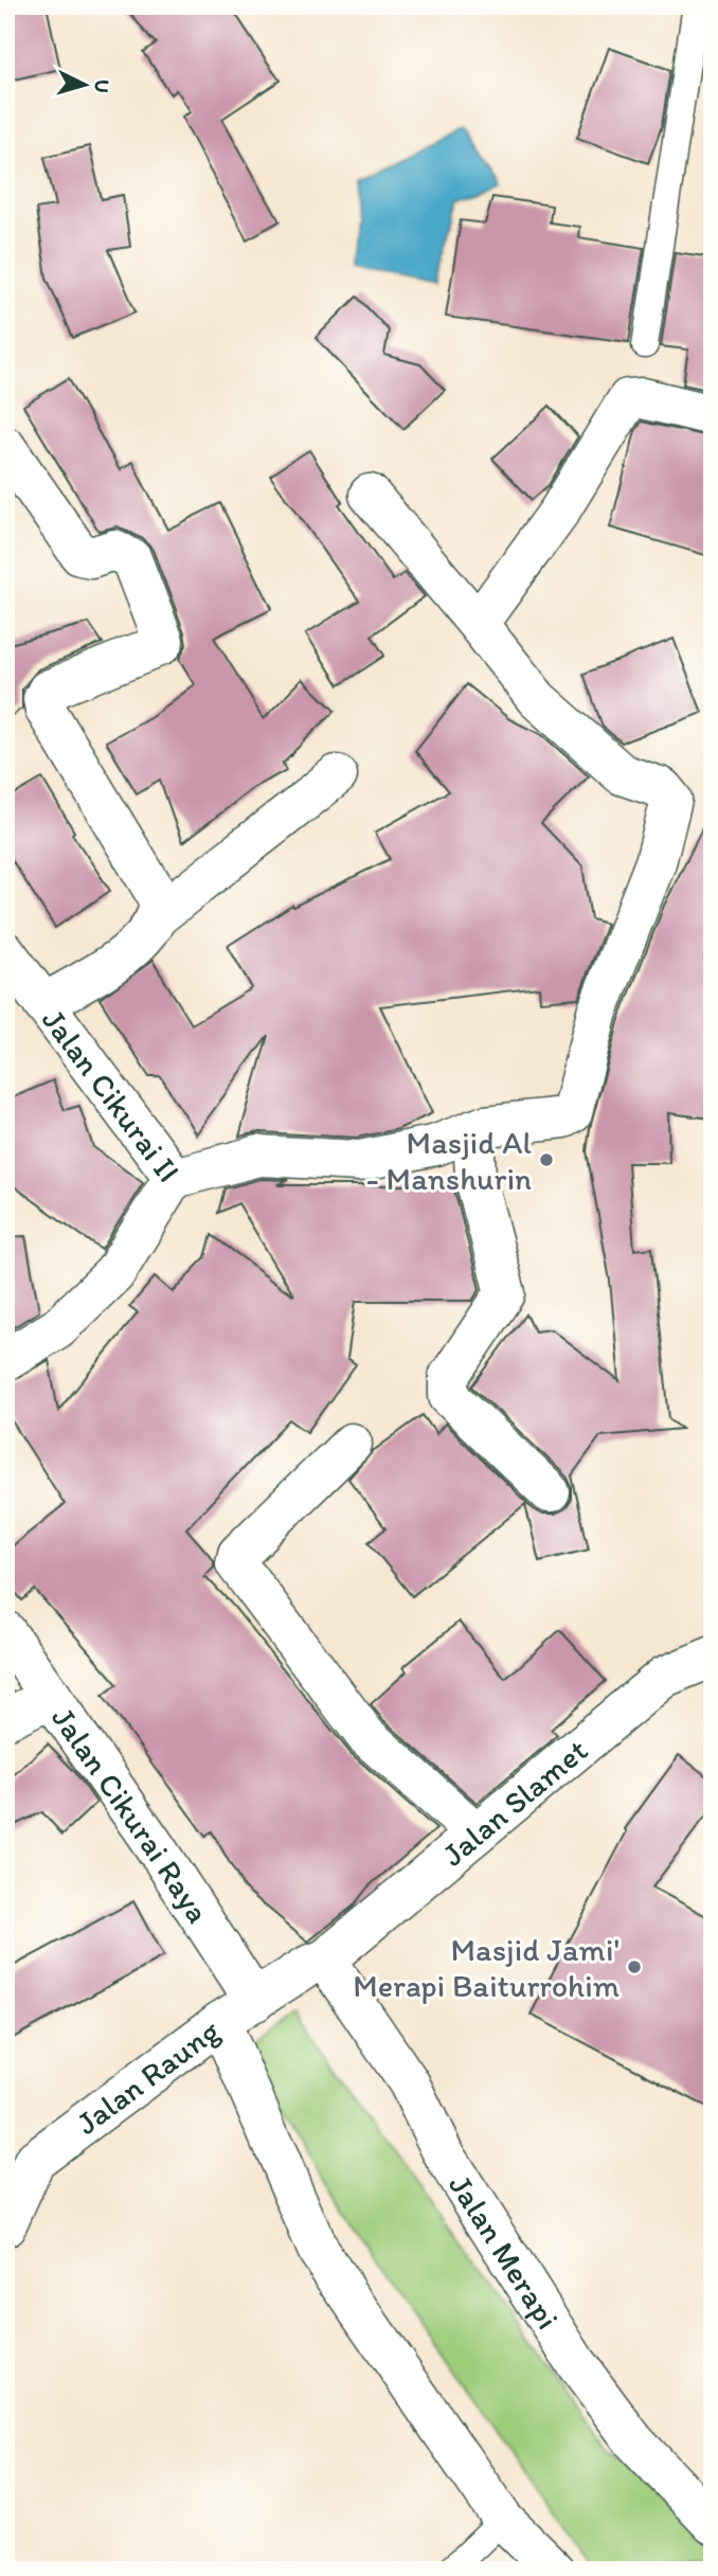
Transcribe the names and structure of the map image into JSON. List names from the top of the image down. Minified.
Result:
{"streets":{"street":["Jalan Cikurai II","Jalan Slamet","Jalan Cikurai Raya","Jalan Raung","Jalan Merapi"]},"crossings":[["Jalan Slamet","Jalan Raung"],["Jalan Slamet","Jalan Merapi"],["Jalan Cikurai Raya","Jalan Raung"],["Jalan Raung","Jalan Merapi"]],"places":["Masjid Al - Manshurin","Masjid Jami' Merapi Baiturrohim"],"north":"right"}
